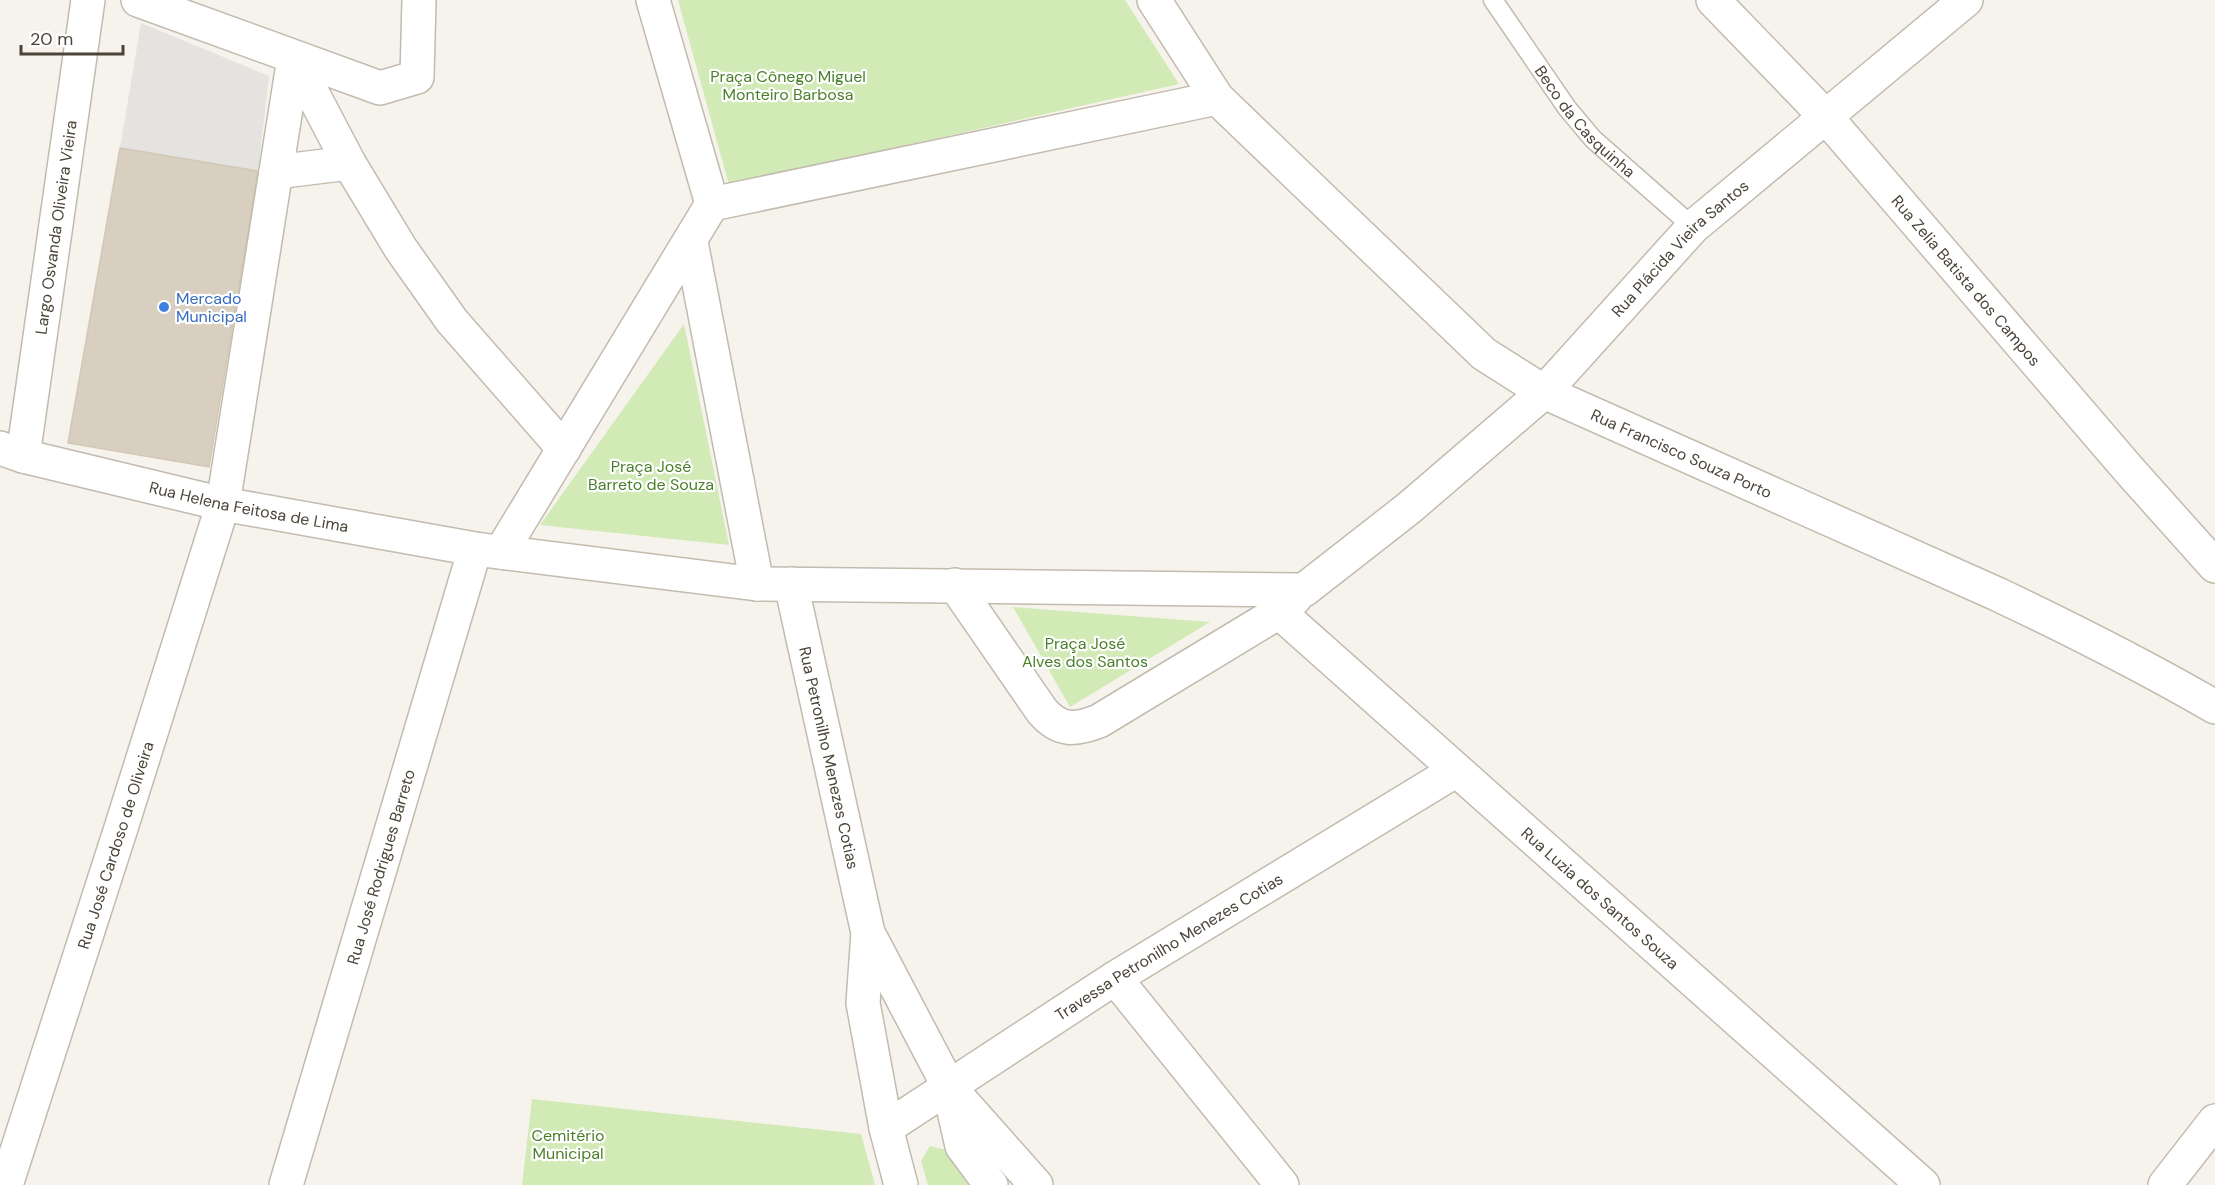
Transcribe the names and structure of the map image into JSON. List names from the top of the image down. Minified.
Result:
{"streets":{"street":["Largo Osvanda Oliveira Vieira","Rua Plácida Vieira Santos","Rua Zelia Batista dos Campos","Rua Francisco Souza Porto","Rua Helena Feitosa de Lima","Rua Petronilho Menezes Cotias","Rua José Cardoso de Oliveira","Rua José Rodrigues Barreto","Rua Luzia dos Santos Souza","Travessa Petronilho Menezes Cotias"],"lane":["Beco da Casquinha"]},"crossings":[["Beco da Casquinha","Rua Plácida Vieira Santos"],["Largo Osvanda Oliveira Vieira","Rua Helena Feitosa de Lima"],["Rua Plácida Vieira Santos","Rua Zelia Batista dos Campos"],["Rua Plácida Vieira Santos","Rua Francisco Souza Porto"],["Rua Helena Feitosa de Lima","Rua José Cardoso de Oliveira"],["Rua Helena Feitosa de Lima","Rua José Rodrigues Barreto"],["Rua Petronilho Menezes Cotias","Travessa Petronilho Menezes Cotias"],["Rua Luzia dos Santos Souza","Travessa Petronilho Menezes Cotias"]],"parks":["Praça Cônego Miguel Monteiro Barbosa","Praça José Barreto de Souza","Praça José Alves dos Santos","Cemitério Municipal"],"places":["Mercado Municipal"],"scale_bar":"20 m"}
